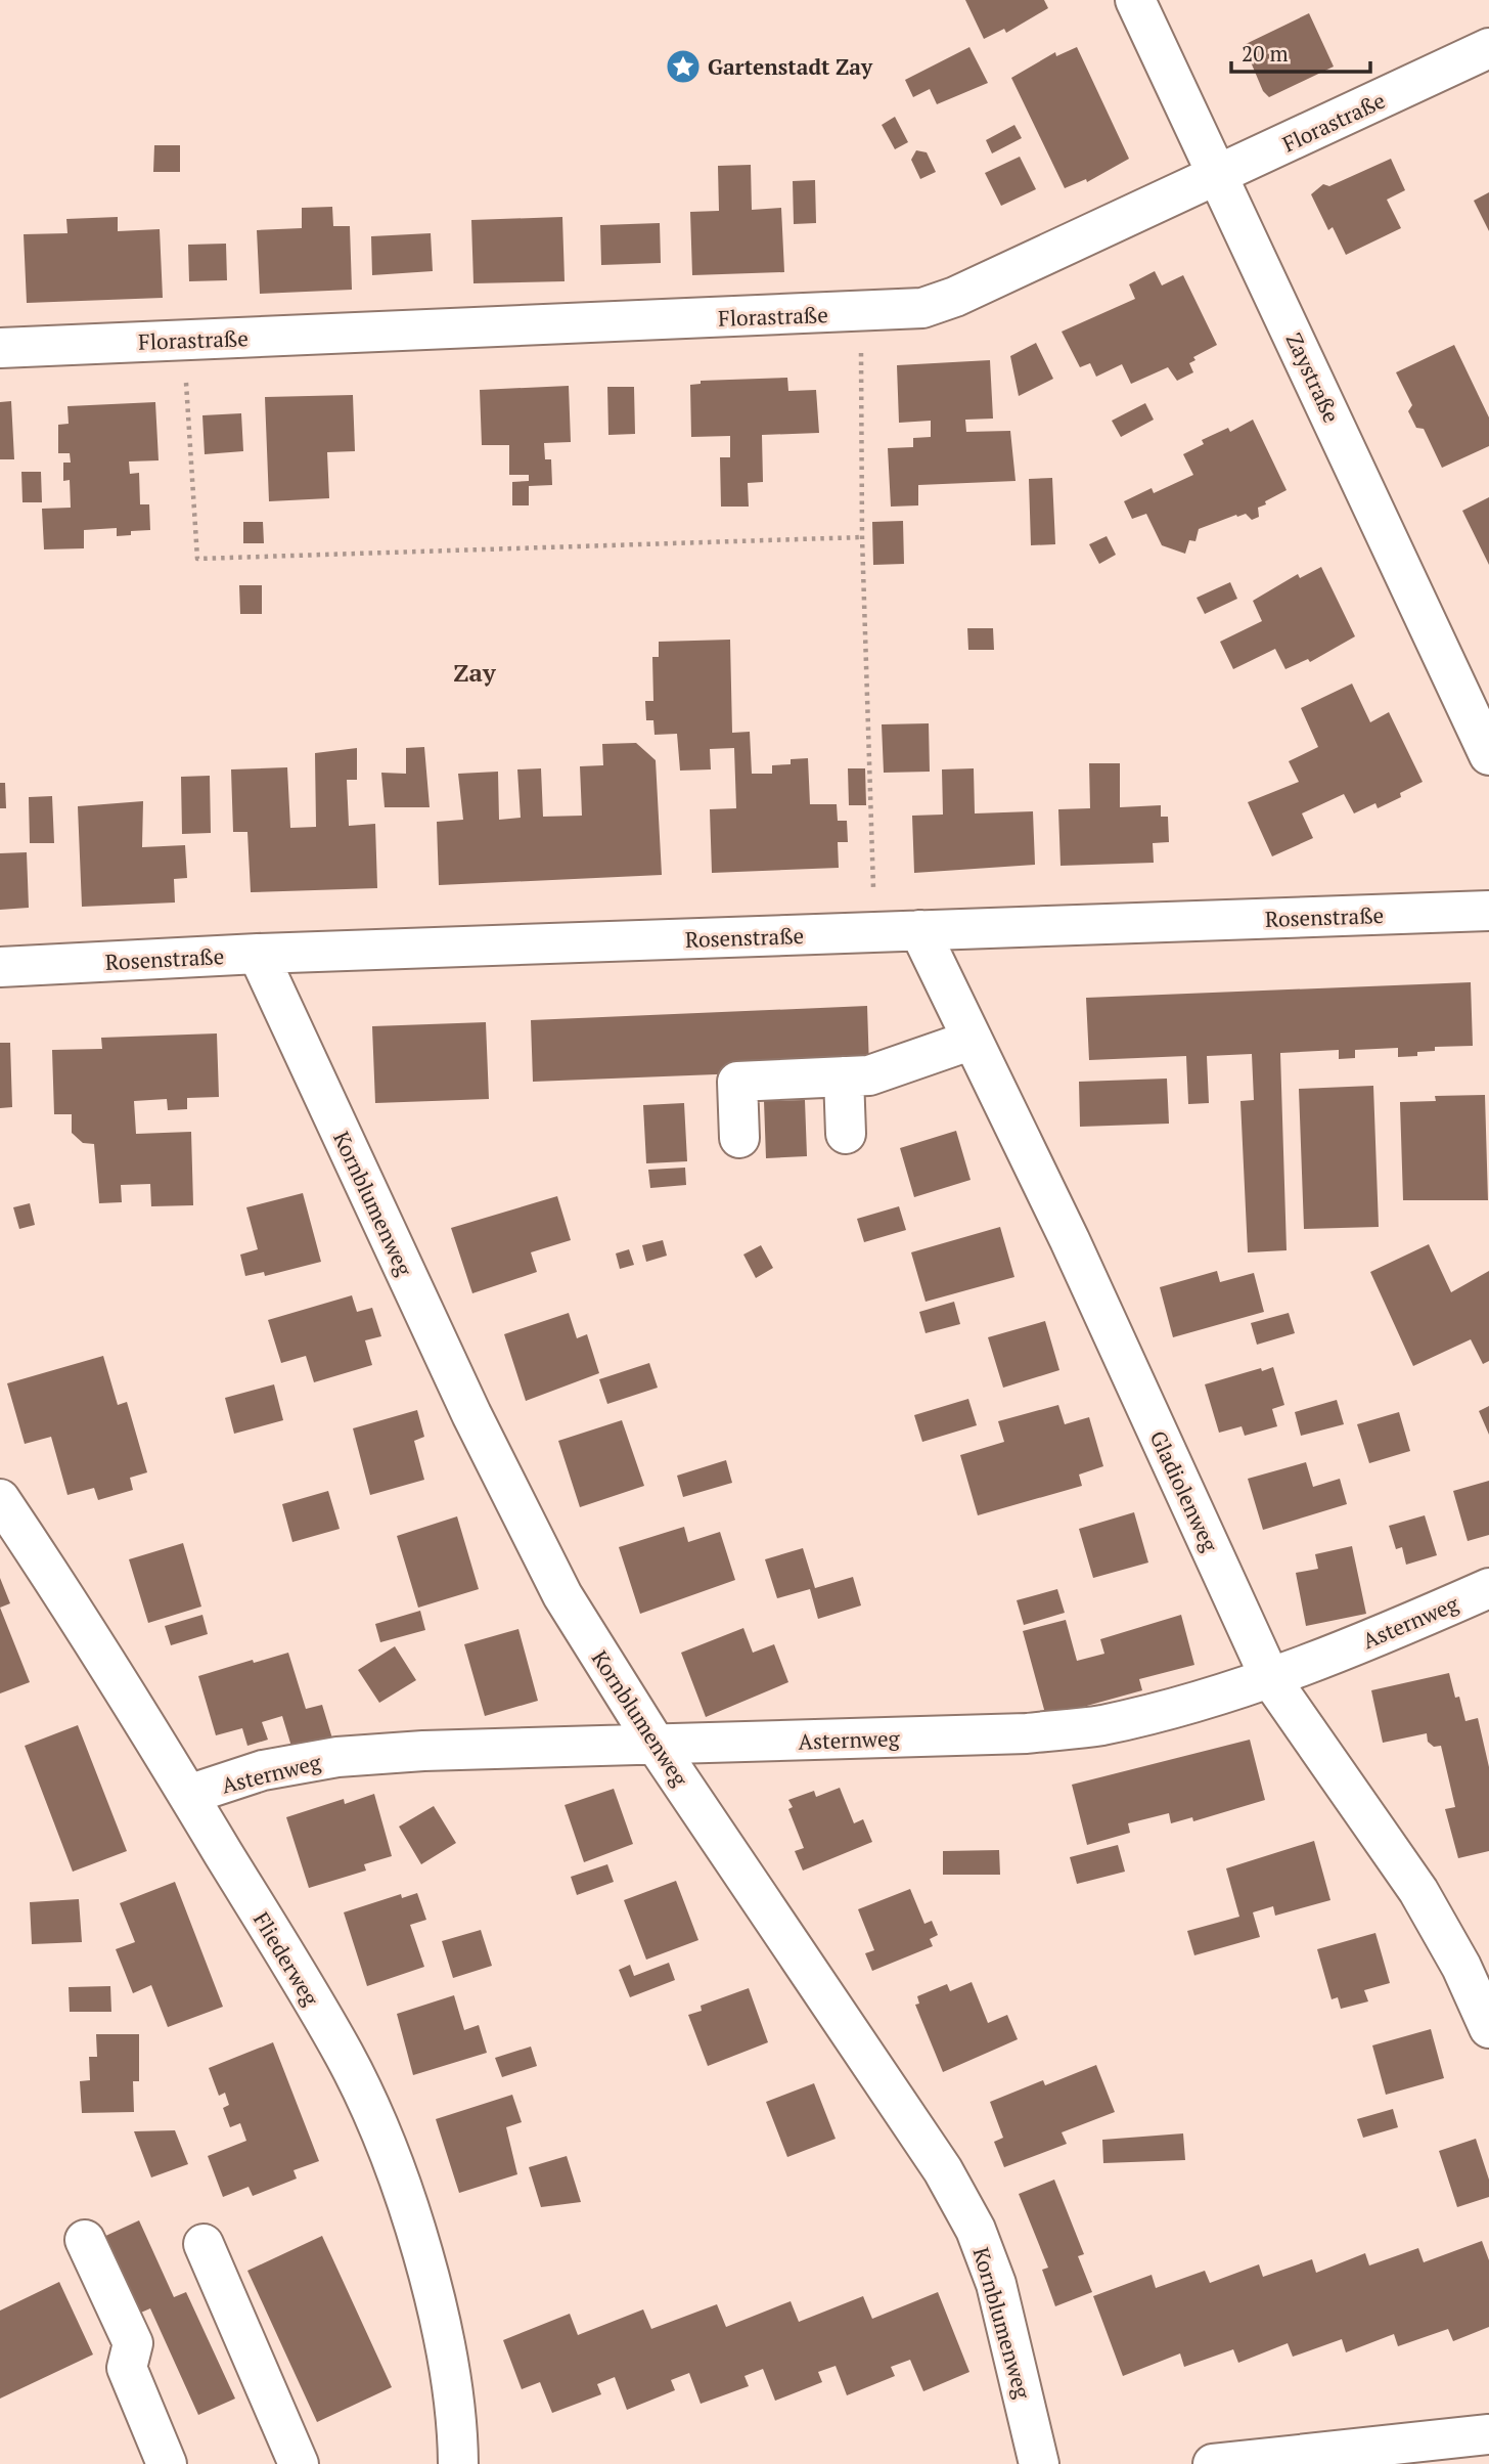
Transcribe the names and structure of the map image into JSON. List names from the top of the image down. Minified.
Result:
{"streets":{"street":["Florastraße","Zaystraße","Rosenstraße","Kornblumenweg","Gladiolenweg","Asternweg","Fliederweg"]},"crossings":[["Florastraße","Zaystraße"],["Rosenstraße","Kornblumenweg"],["Rosenstraße","Gladiolenweg"],["Kornblumenweg","Asternweg"],["Gladiolenweg","Asternweg"],["Asternweg","Fliederweg"]],"districts":["Zay"],"places":{"place":["Gartenstadt Zay"]},"scale_bar":"20 m"}
